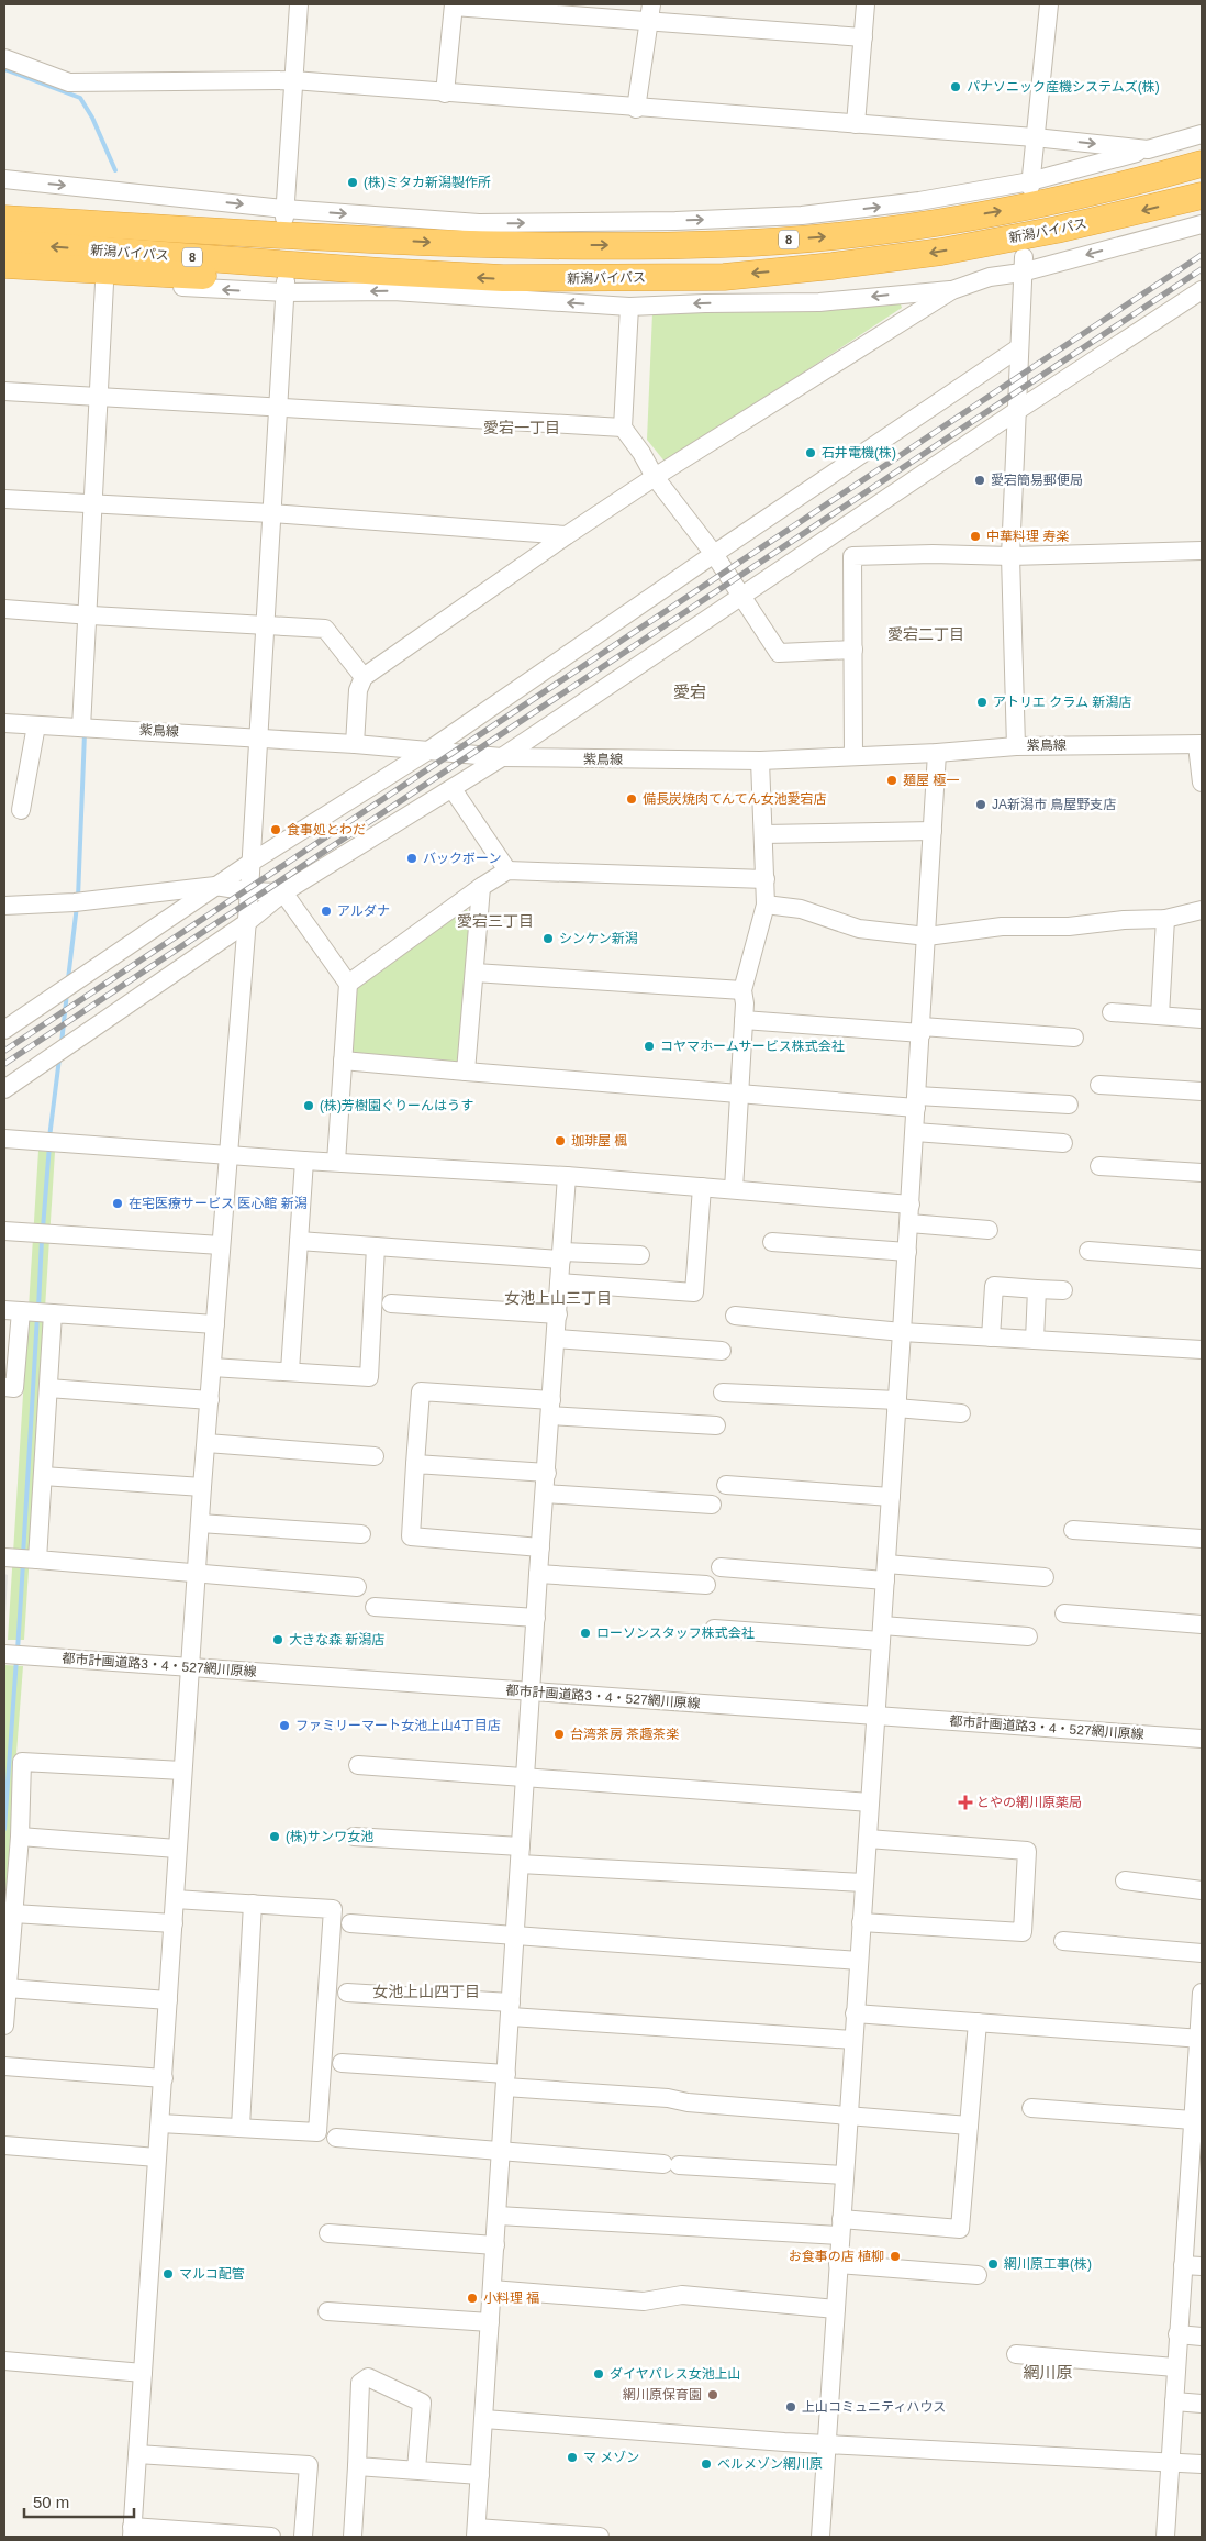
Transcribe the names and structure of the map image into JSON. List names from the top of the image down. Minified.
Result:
{"streets":{"highway":["新潟バイパス","8"],"street":["紫鳥線","都市計画道路3・4・527網川原線"]},"districts":["愛宕一丁目","愛宕二丁目","愛宕","愛宕三丁目","女池上山三丁目","女池上山四丁目","網川原"],"places":{"other":["パナソニック産機システムズ(株)","(株)ミタカ新潟製作所","石井電機(株)","愛宕簡易郵便局","中華料理 寿楽","アトリエ クラム 新潟店","麺屋 極一","備長炭焼肉てんてん女池愛宕店","JA新潟市 鳥屋野支店","食事処とわだ","バックボーン","アルダナ","シンケン新潟","コヤマホームサービス株式会社","(株)芳樹園ぐりーんはうす","珈琲屋 楓","在宅医療サービス 医心館 新潟","ローソンスタッフ株式会社","大きな森 新潟店","ファミリーマート女池上山4丁目店","台湾茶房 茶趣茶楽","(株)サンワ女池","お食事の店 植柳","網川原工事(株)","マルコ配管","小料理 福","ダイヤパレス女池上山","網川原保育園","上山コミュニティハウス","マ メゾン","ベルメゾン網川原"],"health":["とやの網川原薬局"]},"scale_bar":"50 m"}
